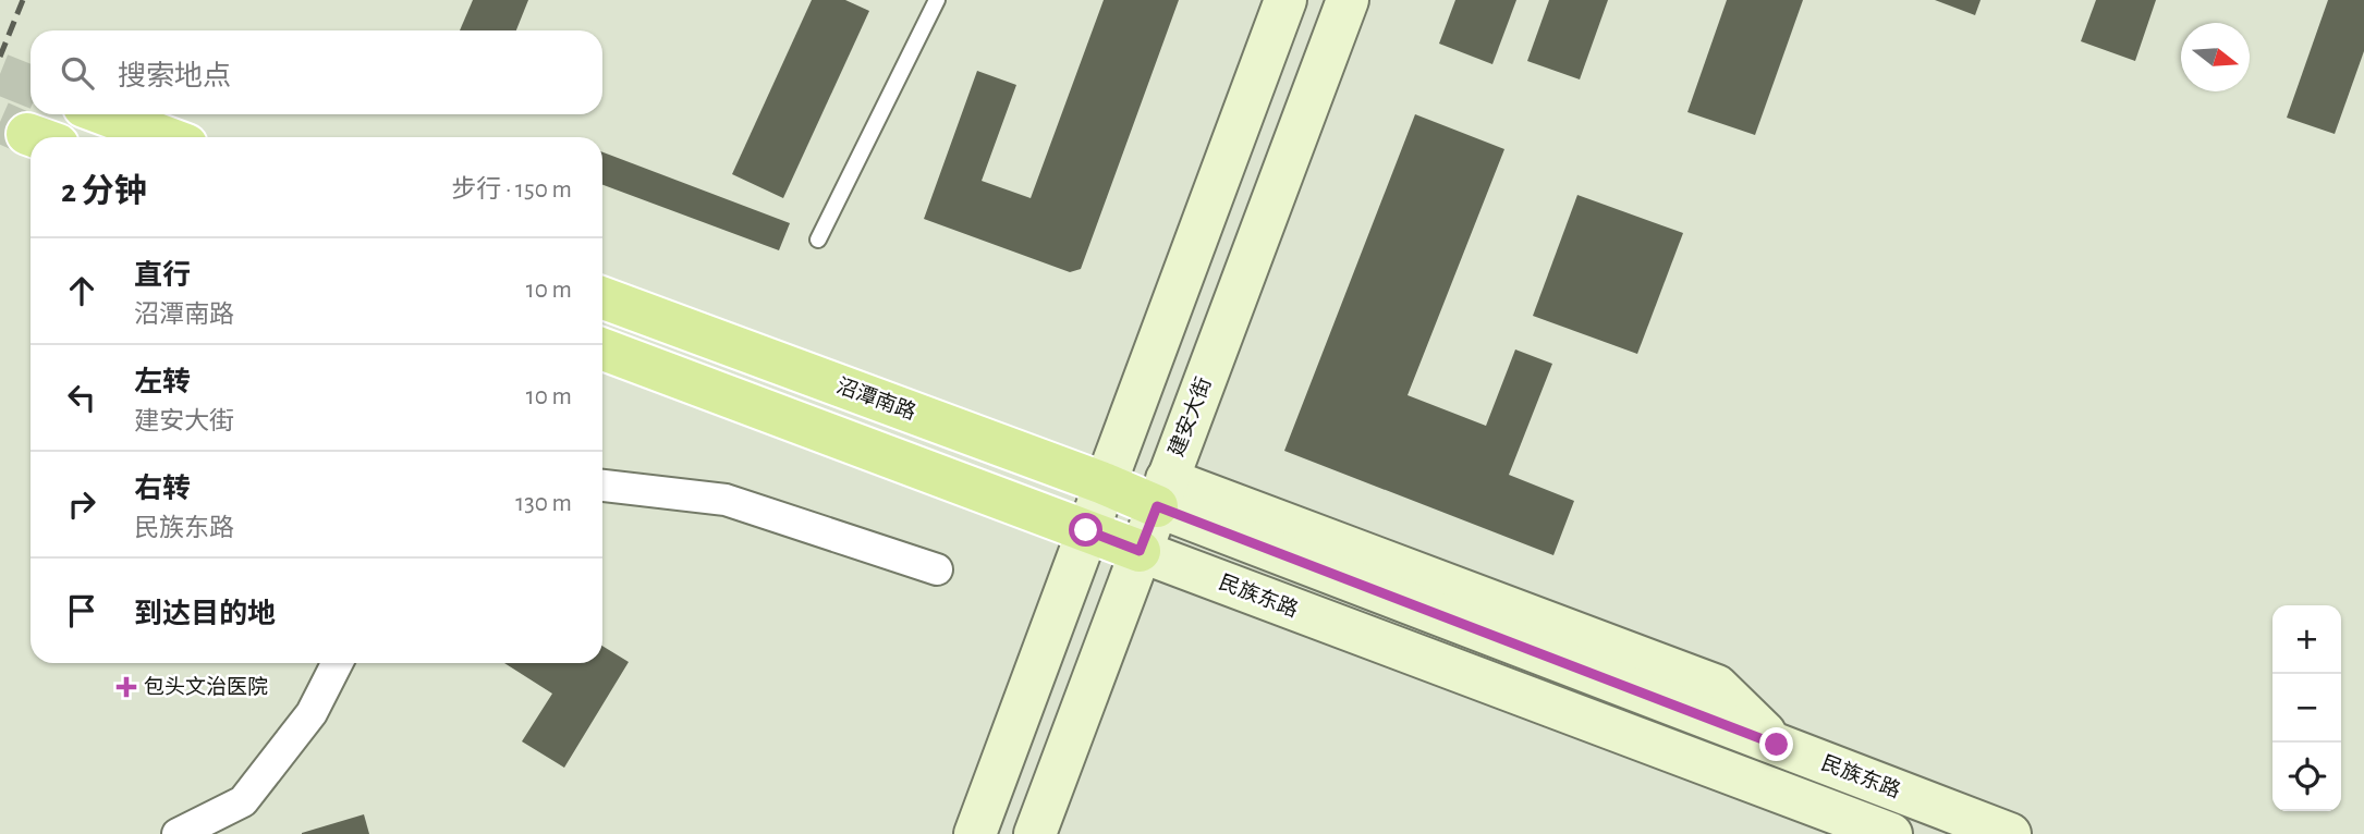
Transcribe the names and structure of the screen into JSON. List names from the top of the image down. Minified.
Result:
{"streets":{"main road":["沼潭南路","建安大街","民族东路"]},"crossings":[["沼潭南路","建安大街"],["沼潭南路","民族东路"],["建安大街","民族东路"]],"places":{"health":["包头文治医院"]},"north":"right","page":{"search":"搜索地点","heading":["2 分钟","步行 · 150 m"],"list":[["直行","沼潭南路","10 m"],["左转","建安大街","10 m"],["右转","民族东路","130 m"],"到达目的地"],"map_buttons":["+","−"]}}
